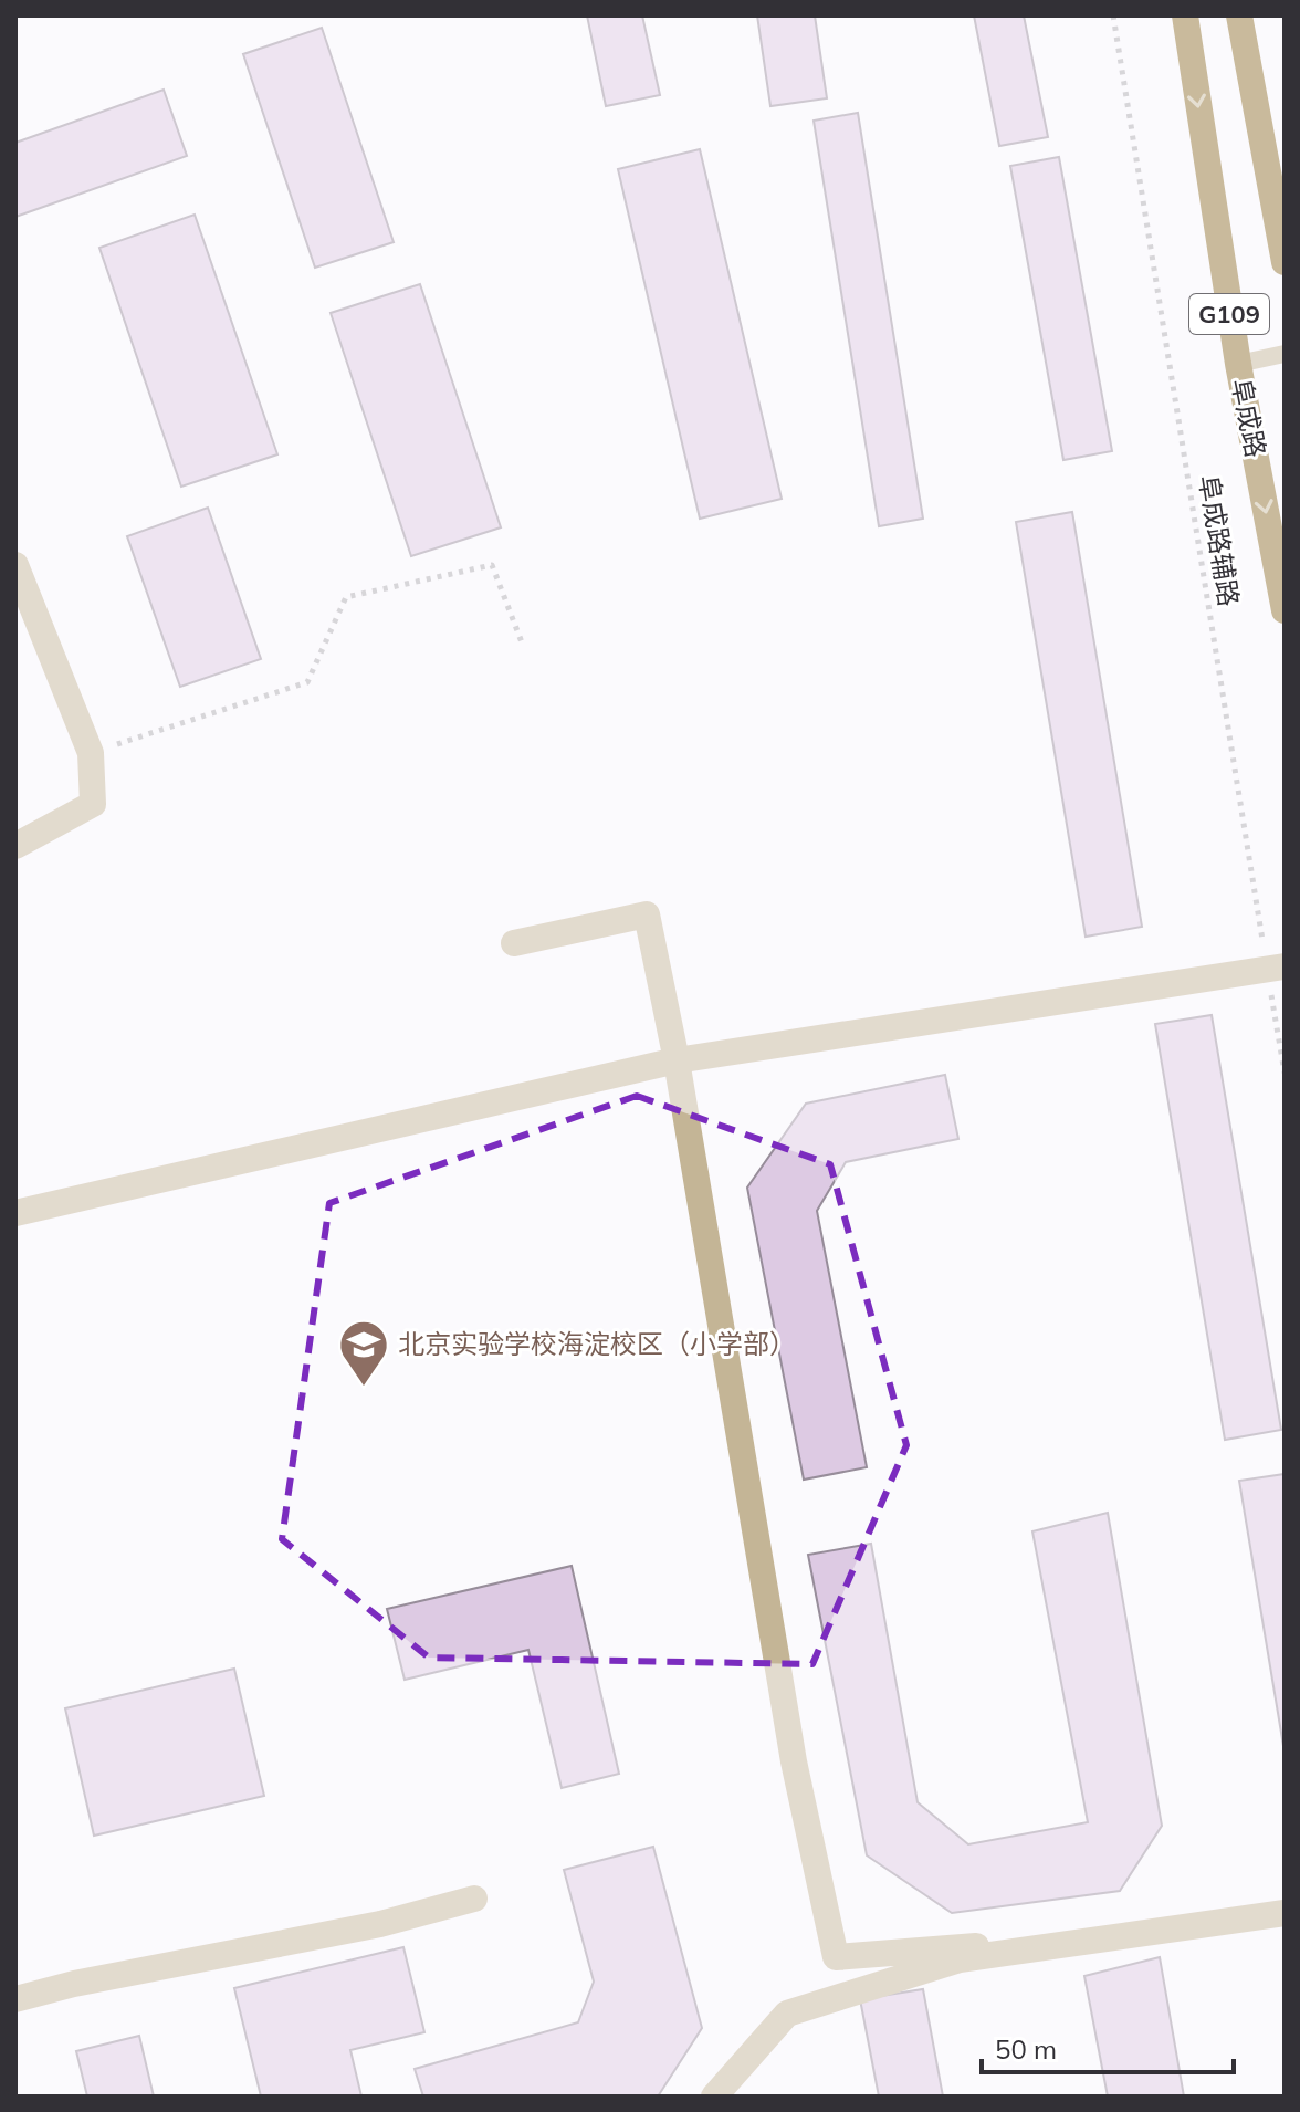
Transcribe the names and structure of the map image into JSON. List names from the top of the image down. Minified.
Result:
{"streets":{"highway":["G109","阜成路"],"path":["阜成路辅路"]},"places":{"school or university":["北京实验学校海淀校区（小学部）"]},"scale_bar":"50 m"}
